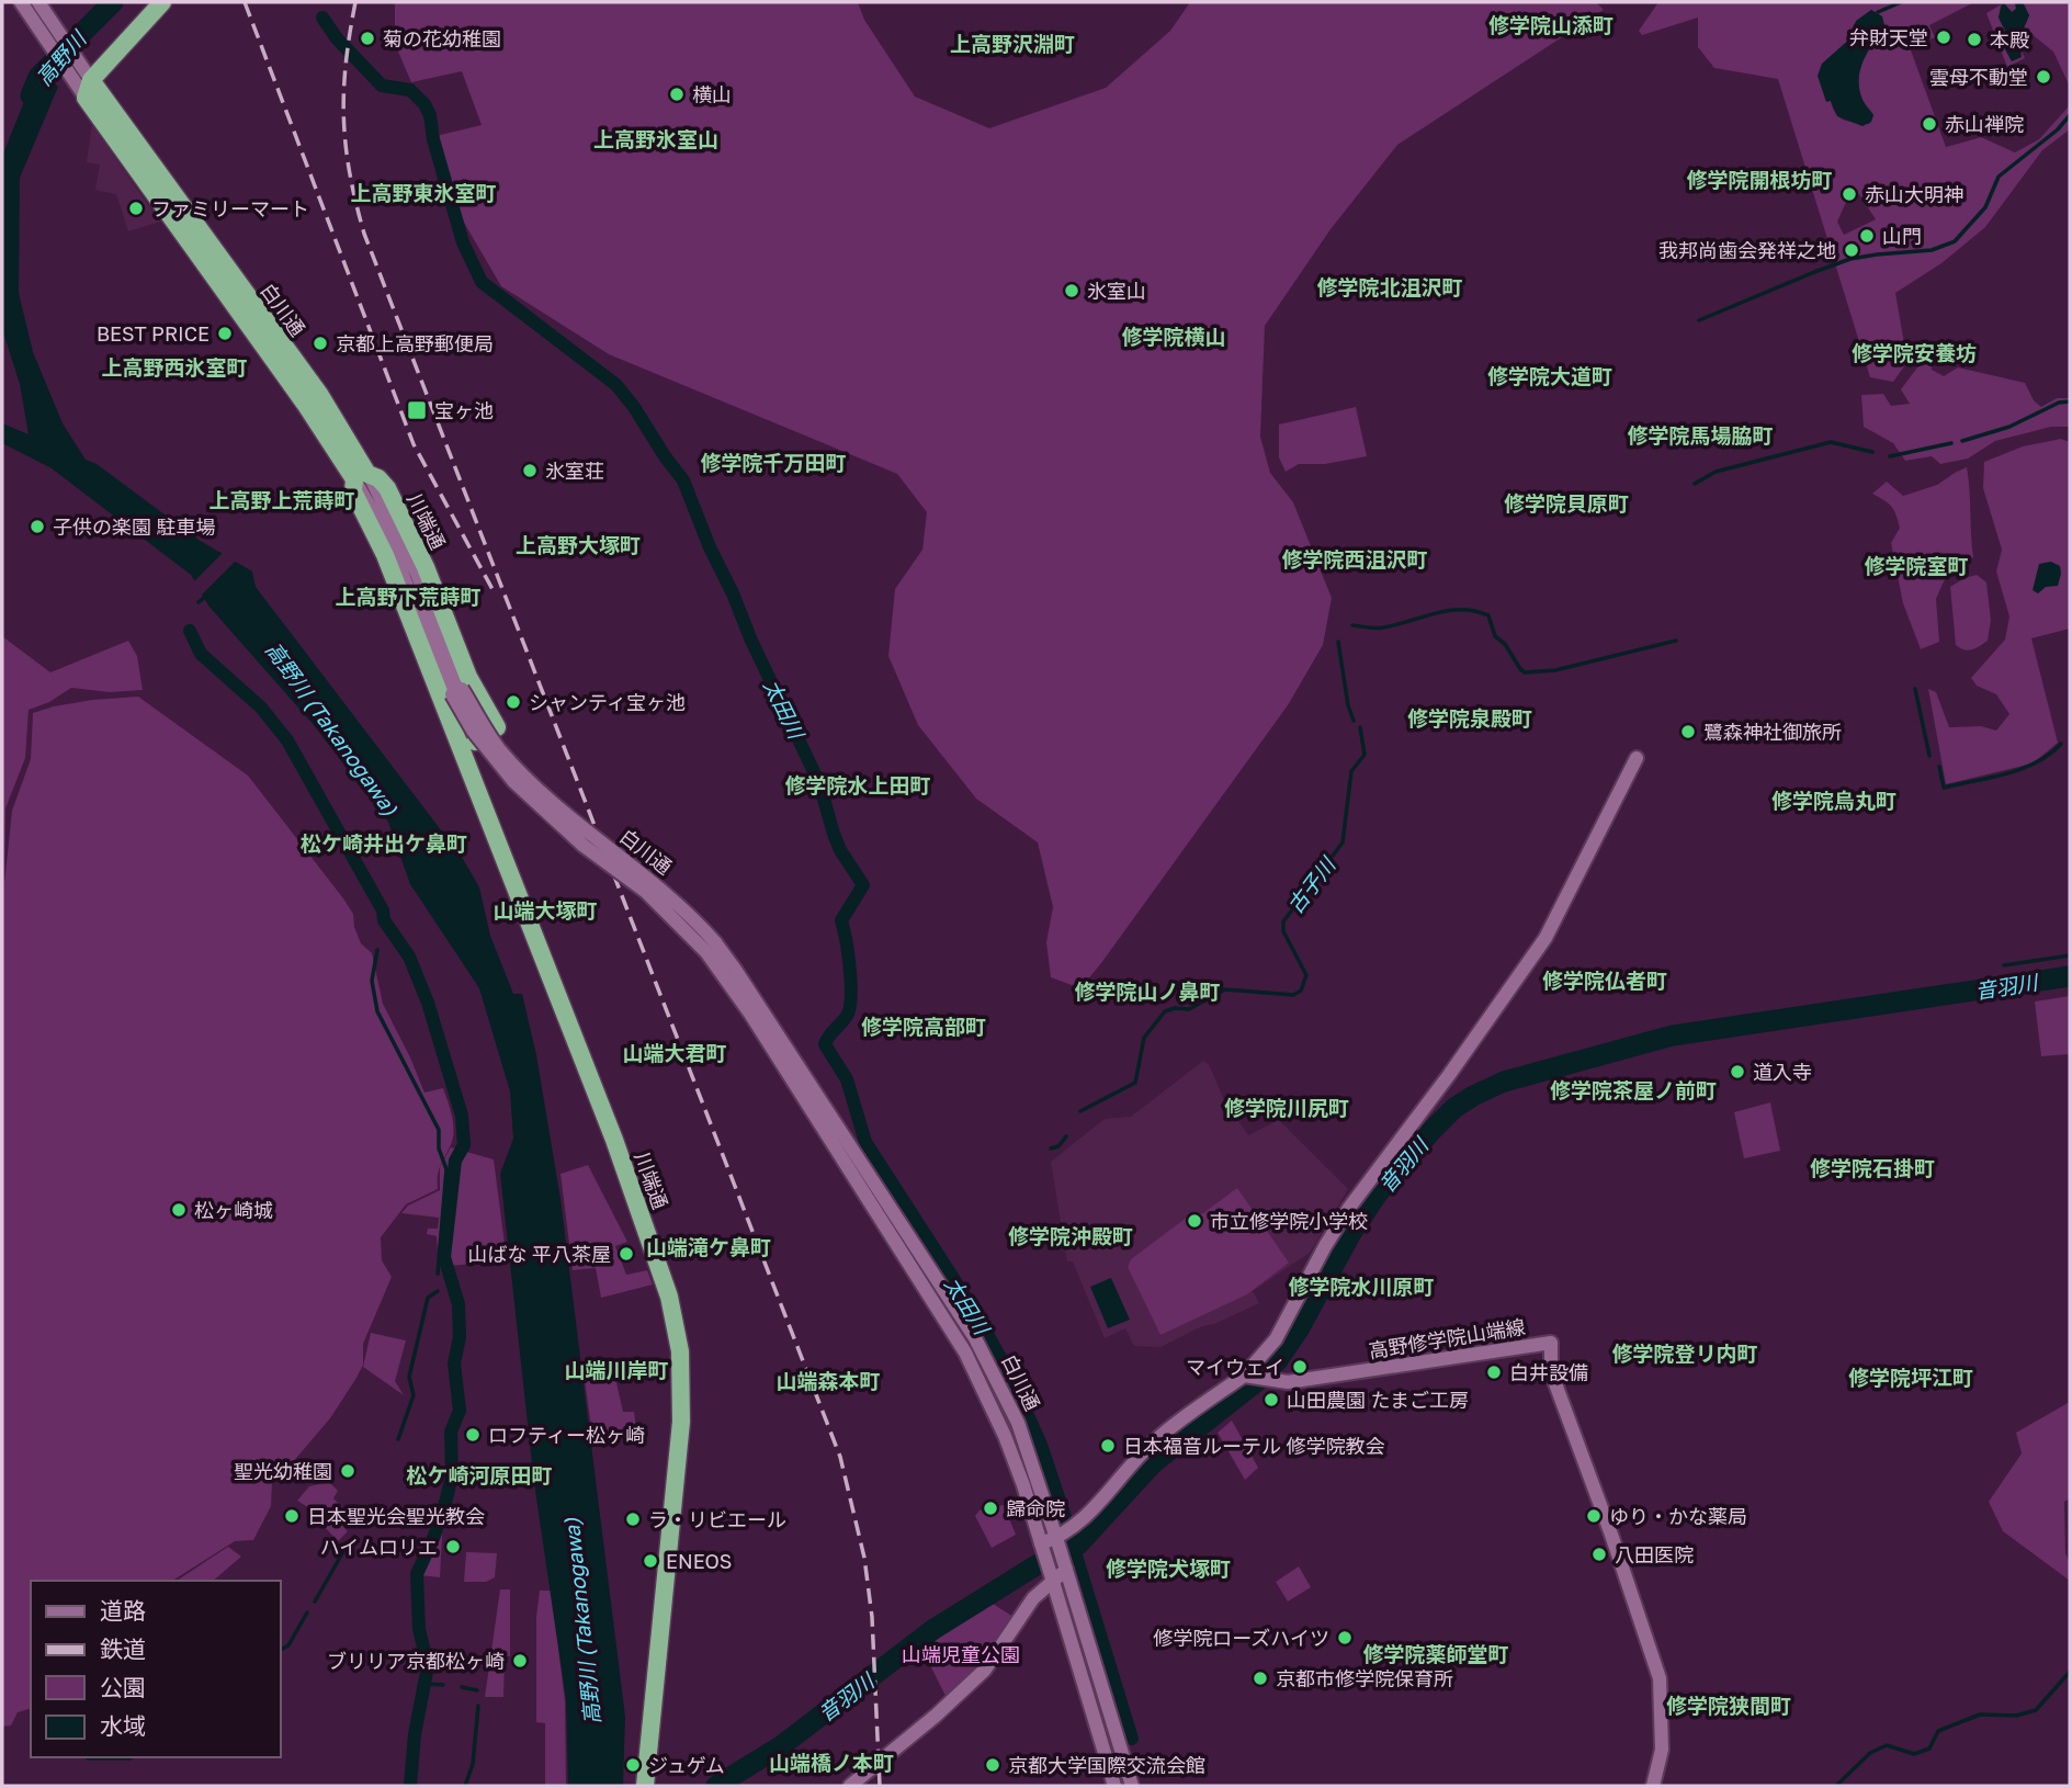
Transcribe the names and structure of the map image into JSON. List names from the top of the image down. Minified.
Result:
{"streets":{"highway":["白川通","川端通"],"street":["高野修学院山端線"]},"crossings":[["白川通","川端通"]],"districts":["修学院山添町","上高野沢淵町","上高野氷室山","修学院開根坊町","上高野東氷室町","修学院北沮沢町","修学院横山","修学院安養坊","上高野西氷室町","修学院大道町","修学院馬場脇町","修学院千万田町","上高野上荒蒔町","修学院貝原町","上高野大塚町","修学院西沮沢町","修学院室町","上高野下荒蒔町","修学院泉殿町","修学院水上田町","修学院烏丸町","松ケ崎井出ケ鼻町","山端大塚町","修学院仏者町","修学院山ノ鼻町","修学院高部町","山端大君町","修学院茶屋ノ前町","修学院川尻町","修学院石掛町","修学院沖殿町","山端滝ケ鼻町","修学院水川原町","修学院登リ内町","山端川岸町","修学院坪江町","山端森本町","松ケ崎河原田町","修学院犬塚町","修学院薬師堂町","修学院狭間町","山端橋ノ本町"],"water":["高野川","太田川","高野川 (Takanogawa)","古子川","音羽川"],"parks":["山端児童公園"],"places":{"other":["弁財天堂","菊の花幼稚園","本殿","雲母不動堂","横山","赤山禅院","赤山大明神","ファミリーマート","山門","我邦尚歯会発祥之地","氷室山","BEST PRICE","京都上高野郵便局","氷室荘","子供の楽園 駐車場","シャンティ宝ヶ池","鷺森神社御旅所","道入寺","松ヶ崎城","市立修学院小学校","山ばな 平八茶屋","マイウェイ","白井設備","山田農園 たまご工房","ロフティー松ヶ崎","日本福音ルーテル 修学院教会","聖光幼稚園","歸命院","日本聖光会聖光教会","ゆり・かな薬局","ラ・リビエール","ハイムロリエ","八田医院","ENEOS","修学院ローズハイツ","ブリリア京都松ヶ崎","京都市修学院保育所","ジュゲム","京都大学国際交流会館"],"transit":["宝ヶ池"]},"legend":["道路","鉄道","公園","水域"]}
